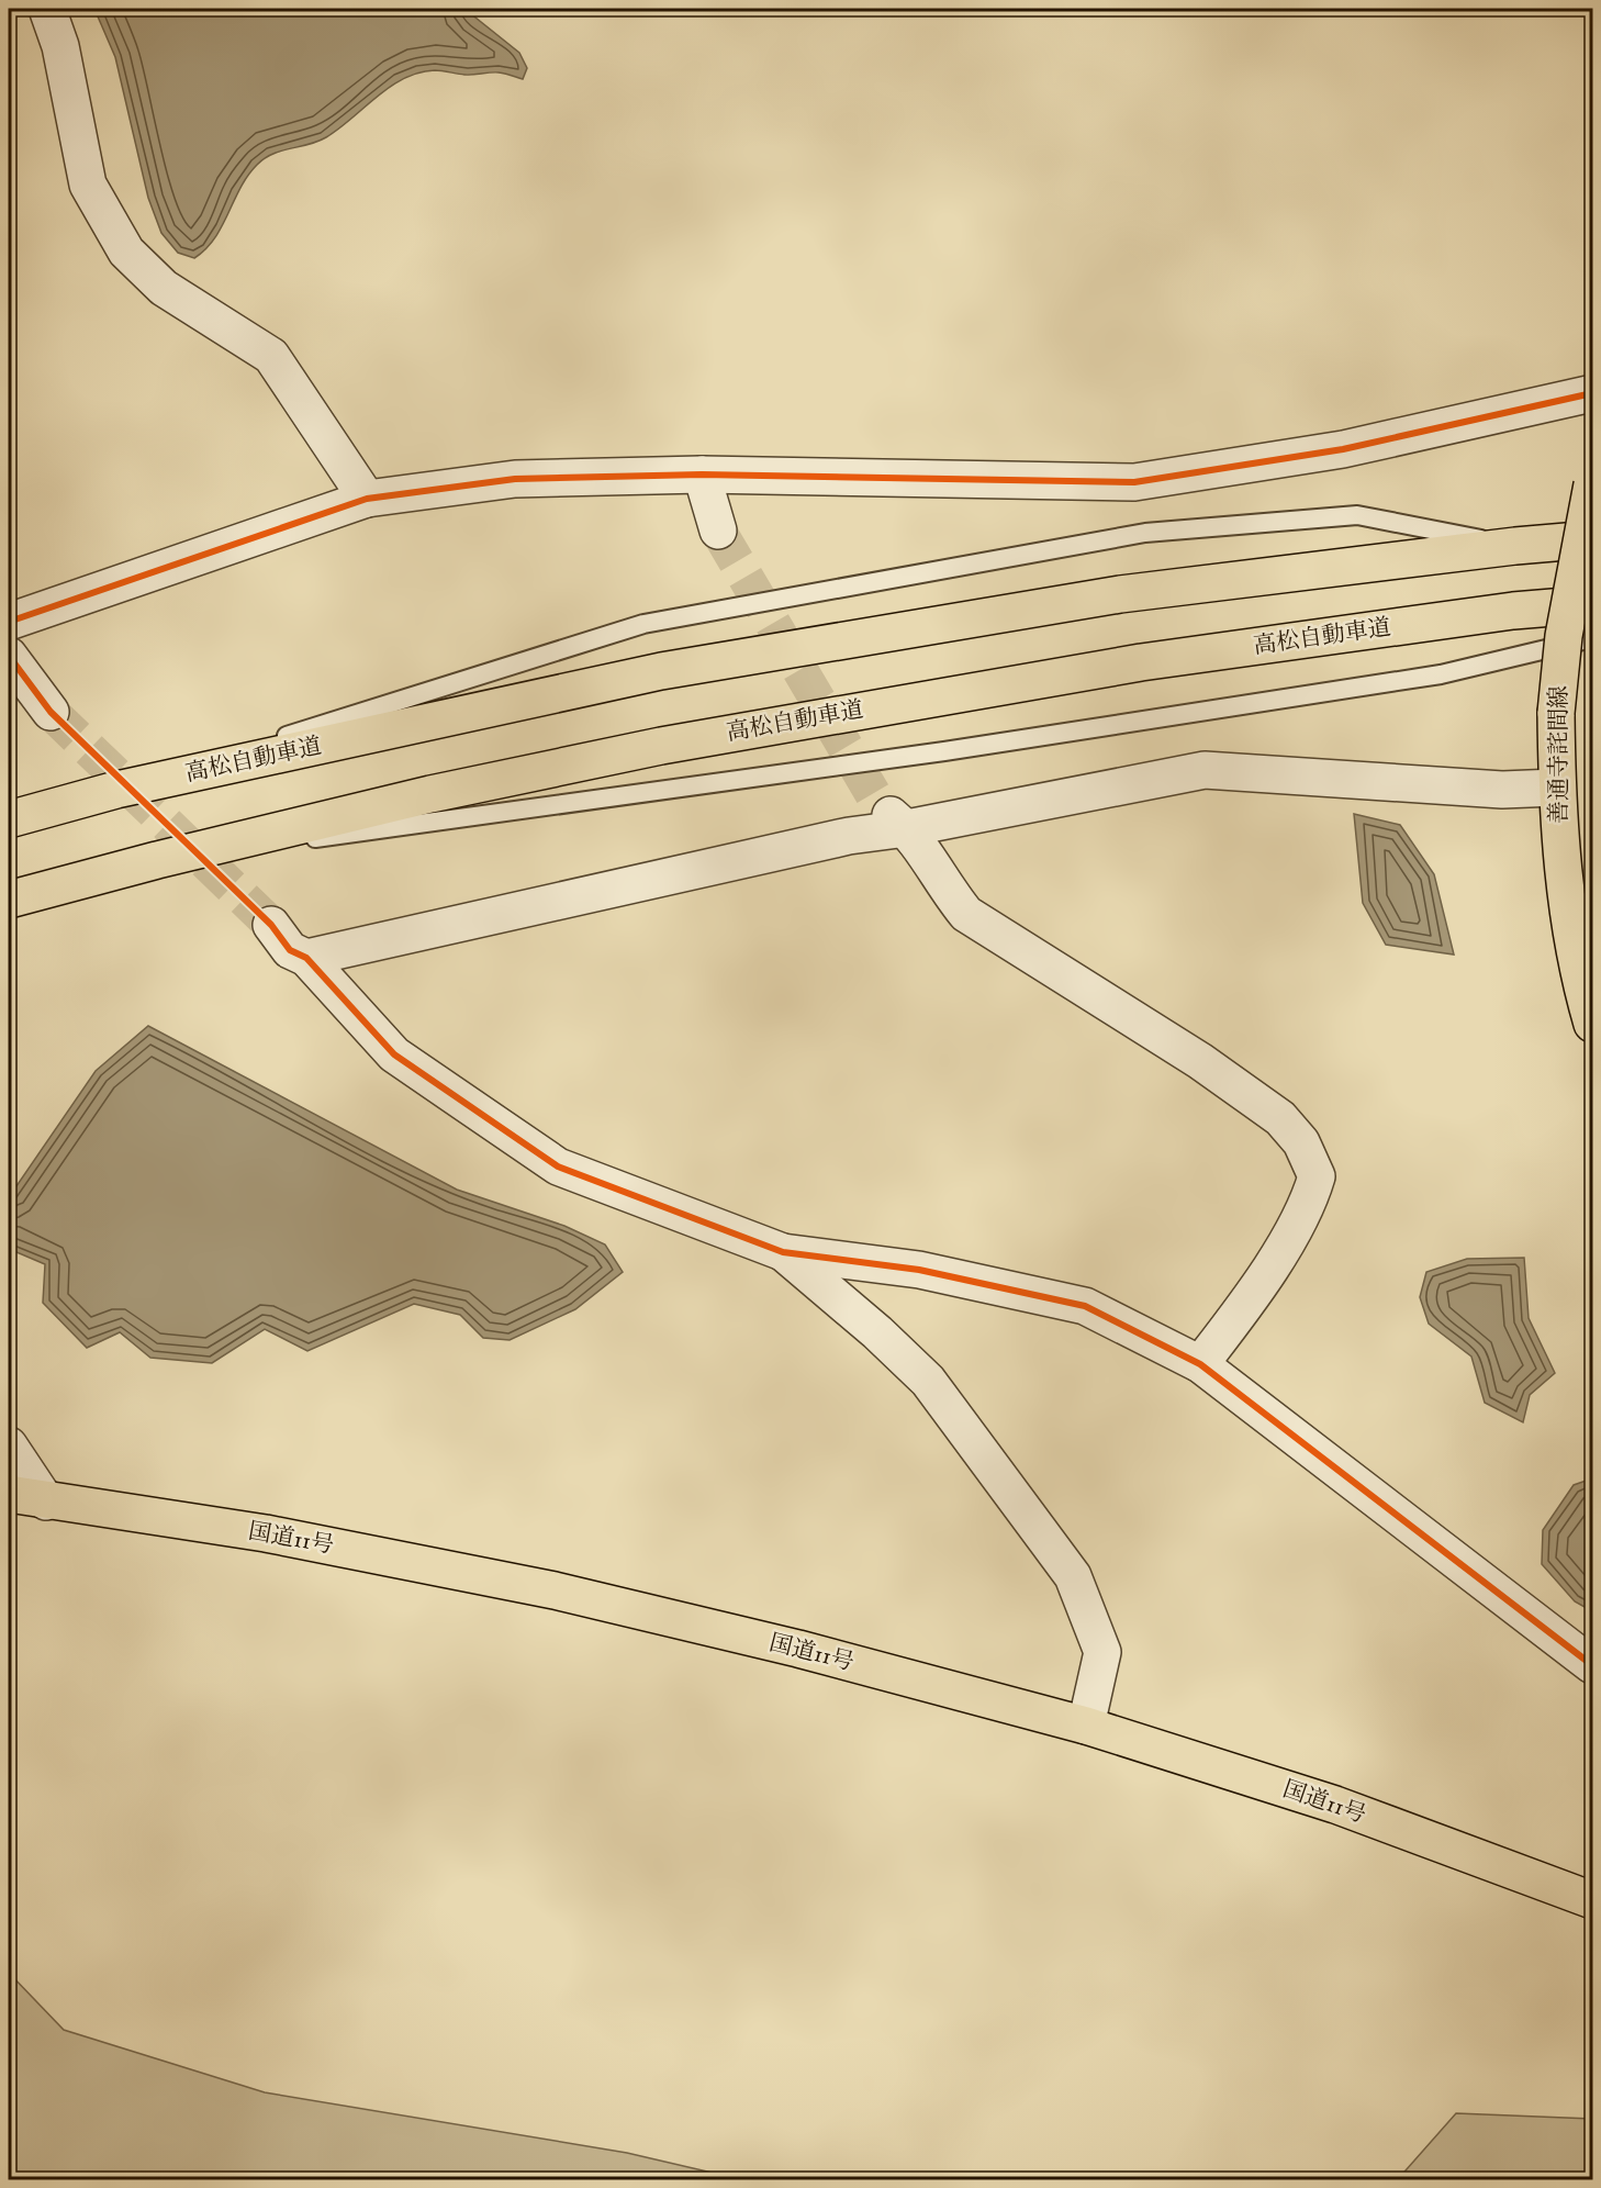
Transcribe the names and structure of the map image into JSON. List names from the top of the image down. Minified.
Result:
{"streets":{"main road":["高松自動車道","善通寺詫間線","国道11号"]}}
